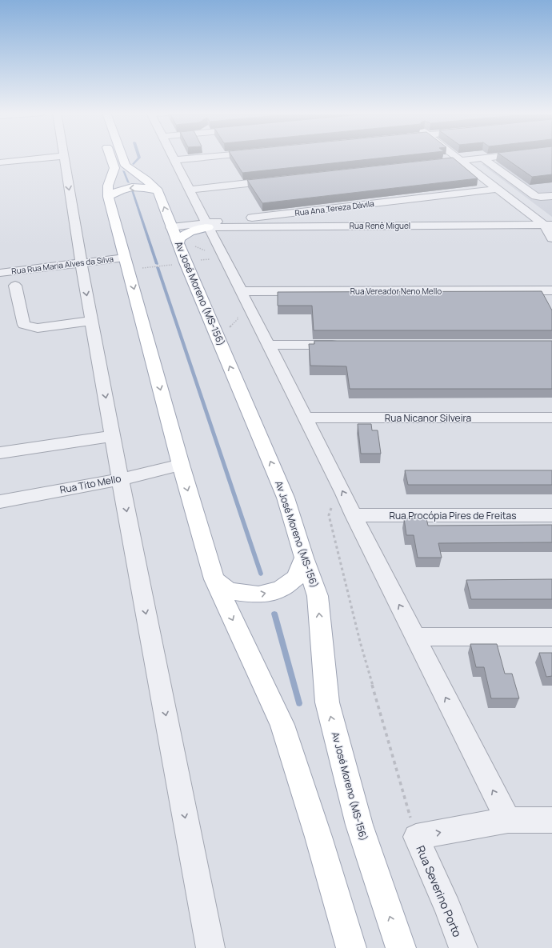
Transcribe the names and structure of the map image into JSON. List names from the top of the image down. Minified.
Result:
{"streets":{"main road":["Av José Moreno (MS-156)"],"street":["Rua Ana Tereza Dávila","Rua Renê Miguel","Rua Rua Maria Alves da Silva","Rua Vereador Neno Mello","Rua Nicanor Silveira","Rua Tito Mello","Rua Procópia Pires de Freitas","Rua Severino Porto"]},"crossings":[["Rua Ana Tereza Dávila","Rua Renê Miguel"],["Rua Ana Tereza Dávila","Av José Moreno (MS-156)"]],"one_way":["Rua Severino Porto"]}
